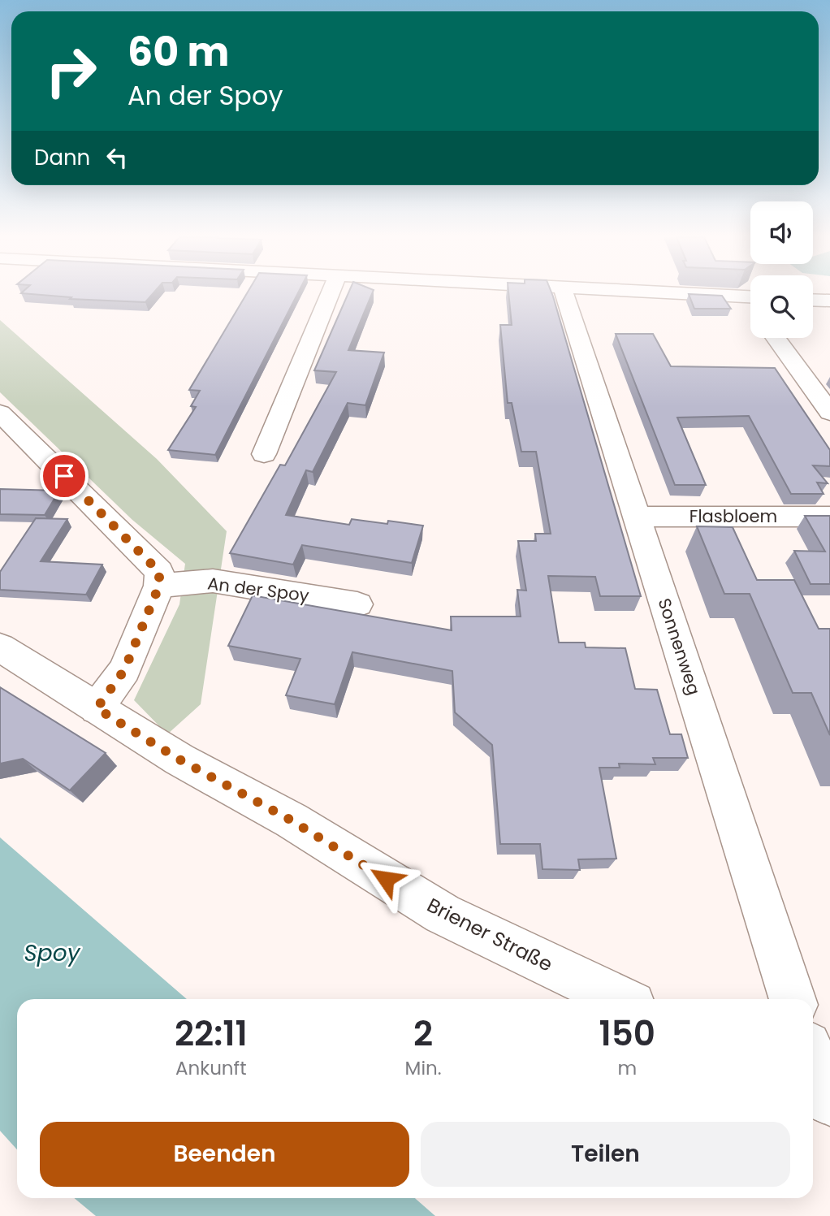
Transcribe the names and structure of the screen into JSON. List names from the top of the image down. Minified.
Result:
{"streets":{"street":["Flasbloem","An der Spoy","Sonnenweg","Briener Straße"]},"crossings":[["Flasbloem","Sonnenweg"]],"water":["Spoy"],"page":{"turn":["60 m","An der Spoy"],"then":"Dann","eta":["22:11","Ankunft","2","Min.","150","m"],"buttons":["Beenden","Teilen"]}}
